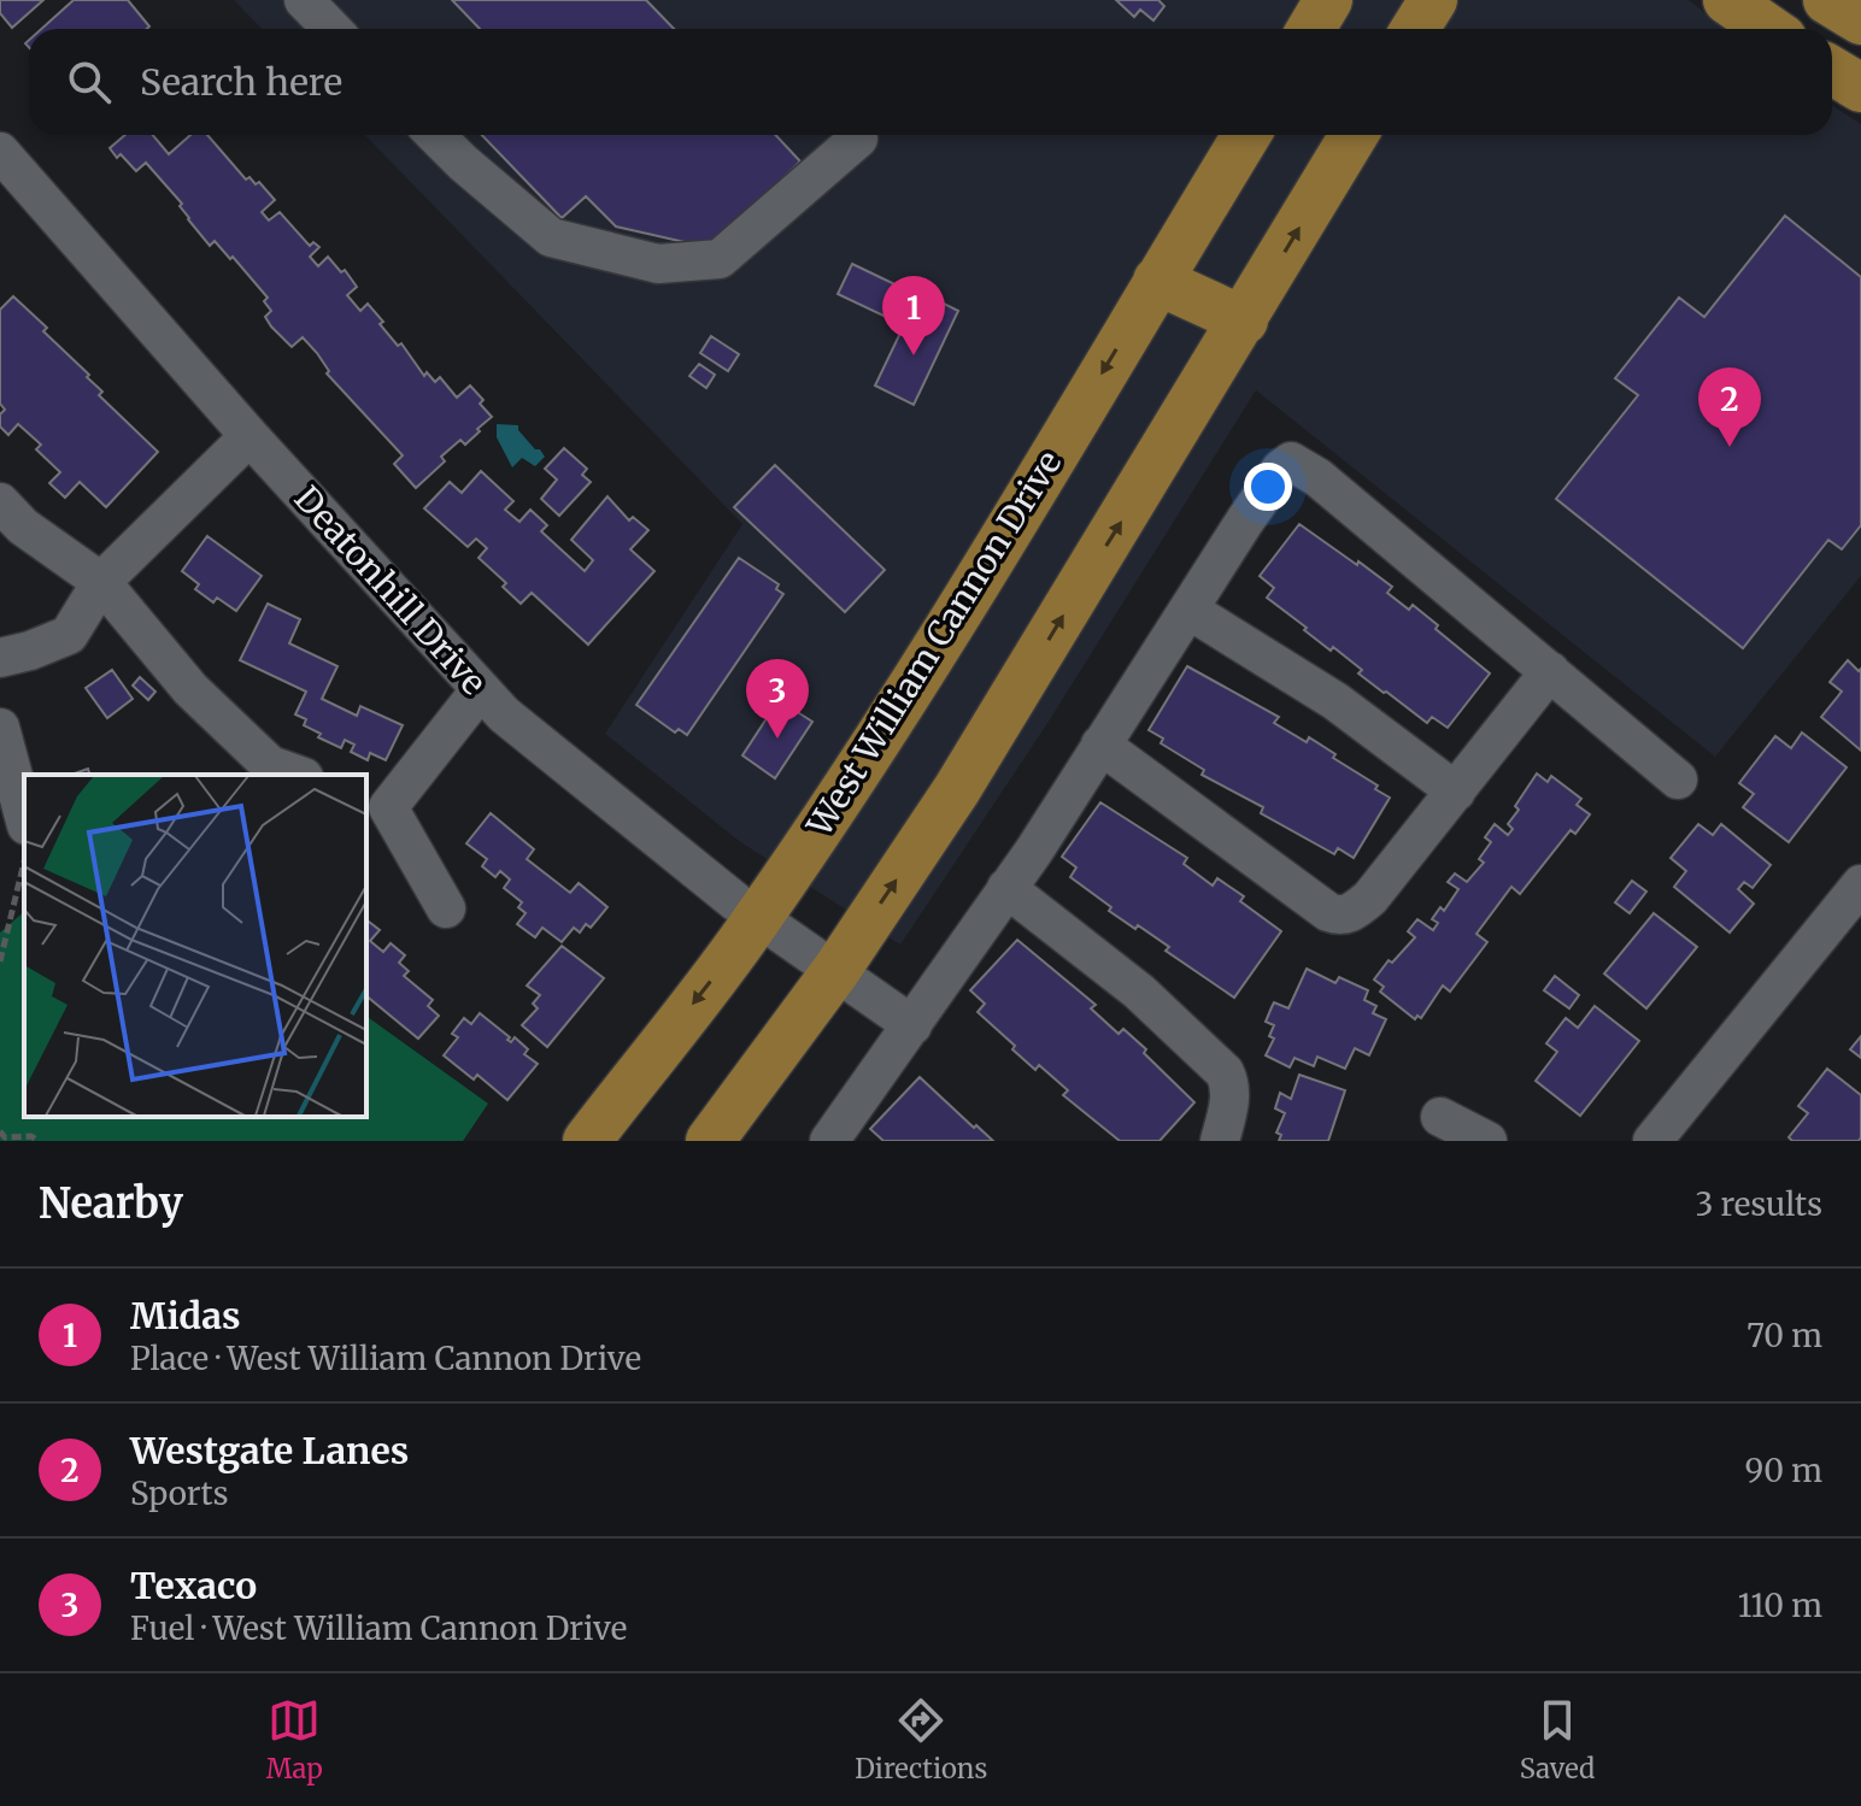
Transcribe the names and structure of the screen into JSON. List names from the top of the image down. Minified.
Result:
{"streets":{"main road":["West William Cannon Drive"],"street":["Deatonhill Drive"]},"crossings":[["Deatonhill Drive","West William Cannon Drive"]],"page":{"search":"Search here","pins":["1","2","3"],"heading":["Nearby","3 results"],"list":[{"mark":"1","name":"Midas","note":"Place · West William Cannon Drive","value":"70 m"},{"mark":"2","name":"Westgate Lanes","note":"Sports","value":"90 m"},{"mark":"3","name":"Texaco","note":"Fuel · West William Cannon Drive","value":"110 m"}],"nav":["Map","Directions","Saved"]}}
